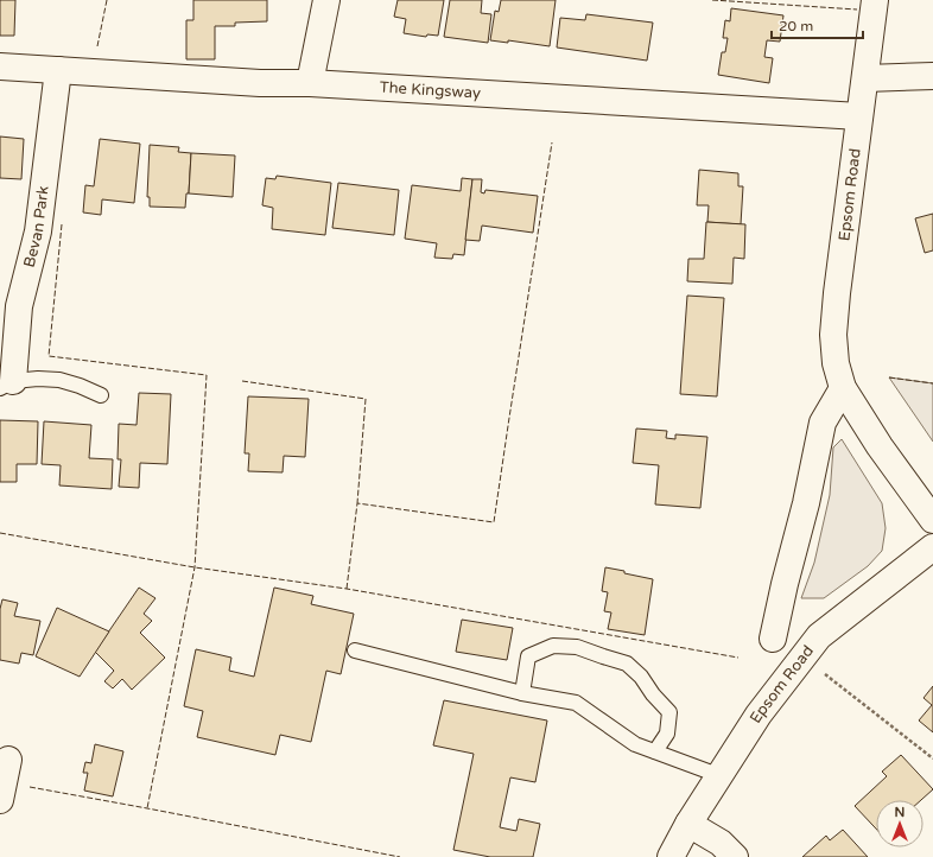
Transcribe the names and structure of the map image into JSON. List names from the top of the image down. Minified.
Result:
{"streets":{"main road":["The Kingsway","Epsom Road","Bevan Park"]},"crossings":[["The Kingsway","Epsom Road"],["The Kingsway","Bevan Park"]],"scale_bar":"20 m","north":"top"}
